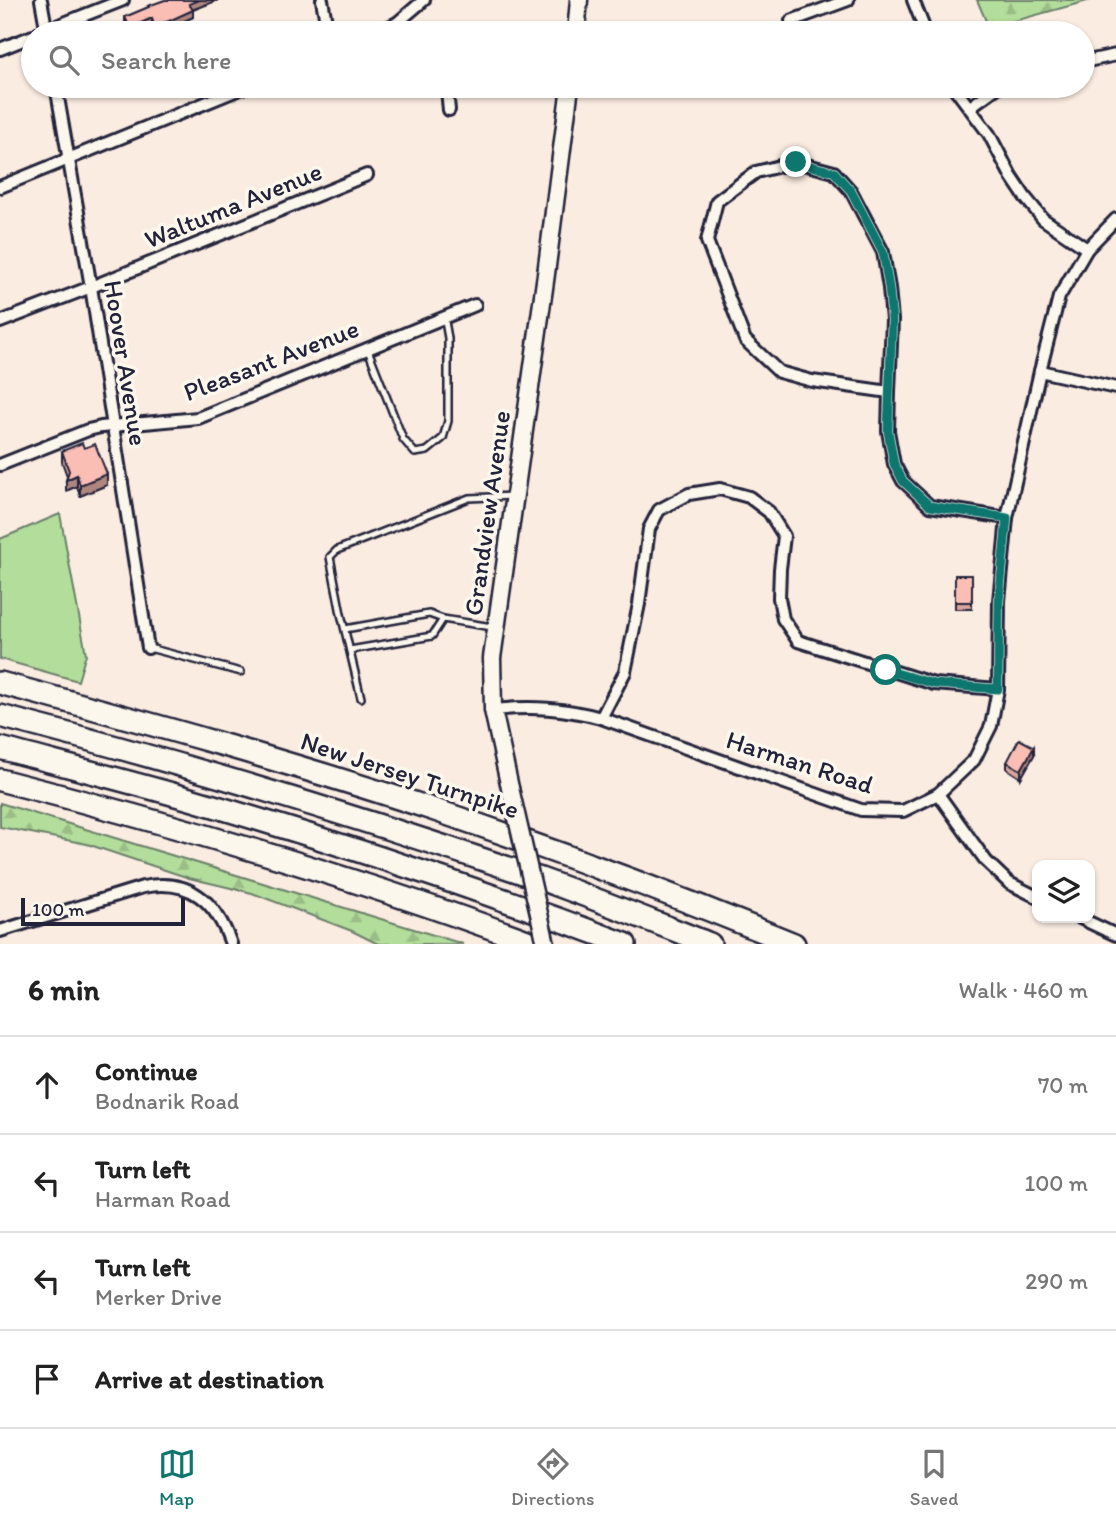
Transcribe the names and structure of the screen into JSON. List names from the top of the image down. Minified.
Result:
{"streets":{"highway":["New Jersey Turnpike"],"street":["Waltuma Avenue","Pleasant Avenue","Hoover Avenue","Grandview Avenue","Harman Road"]},"crossings":[["Waltuma Avenue","Hoover Avenue"],["Pleasant Avenue","Hoover Avenue"],["Grandview Avenue","Harman Road"]],"scale_bar":"100 m","page":{"search":"Search here","scale":"100 m","heading":["6 min","Walk · 460 m"],"list":[["Continue","Bodnarik Road","70 m"],["Turn left","Harman Road","100 m"],["Turn left","Merker Drive","290 m"],"Arrive at destination"],"nav":["Map","Directions","Saved"]}}
